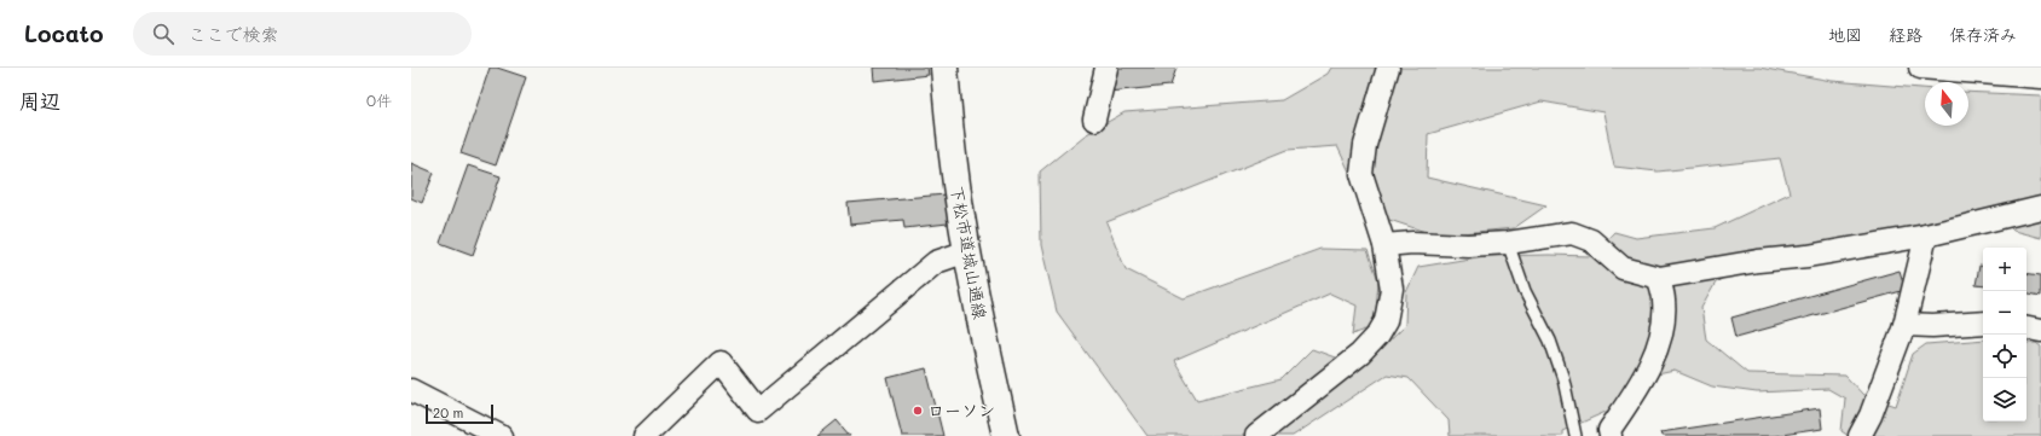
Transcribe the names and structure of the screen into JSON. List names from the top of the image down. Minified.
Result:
{"streets":{"street":["下松市道城山通線"]},"places":["ローソン"],"scale_bar":"20 m","north":"top","page":{"header":"Locato","search":"ここで検索","nav":["地図","経路","保存済み"],"heading":["周辺","0件"],"map_buttons":["+","−"],"scale":"20 m"}}
